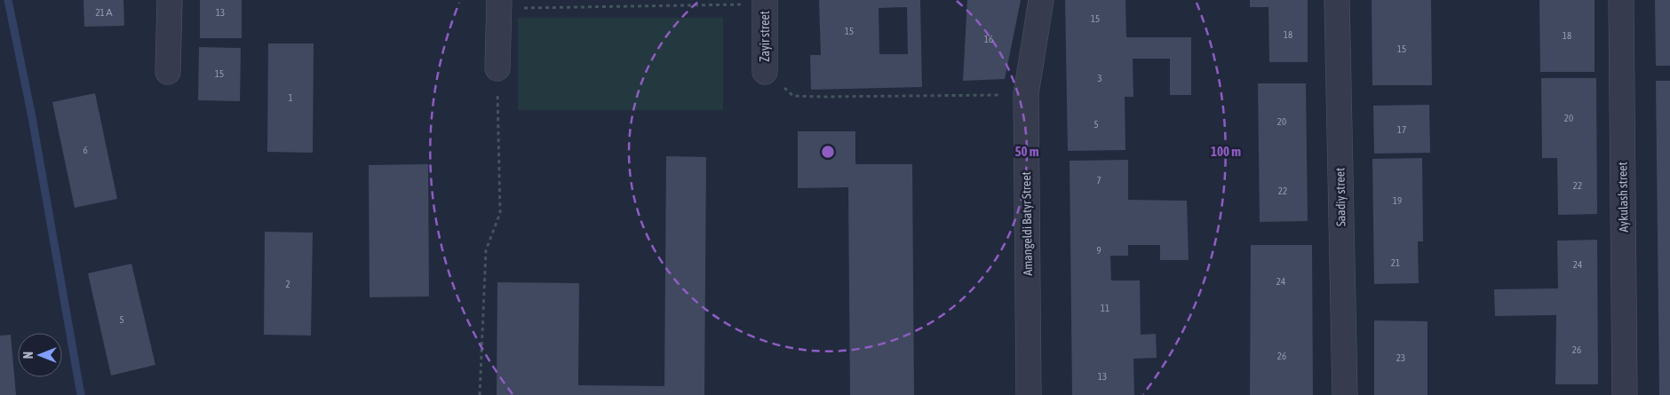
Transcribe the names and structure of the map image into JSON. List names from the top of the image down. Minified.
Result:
{"streets":{"street":["Zayir street","Saadiy street","Aykulash street","Amangeldi Batyr Street"]},"house_numbers":["21 А","13","15","15","18","18","16","15","15","3","1","20","20","5","17","6","7","22","22","19","9","21","24","24","2","11","5","26","26","23","13"],"north":"left","rings":["50 m","100 m"]}
